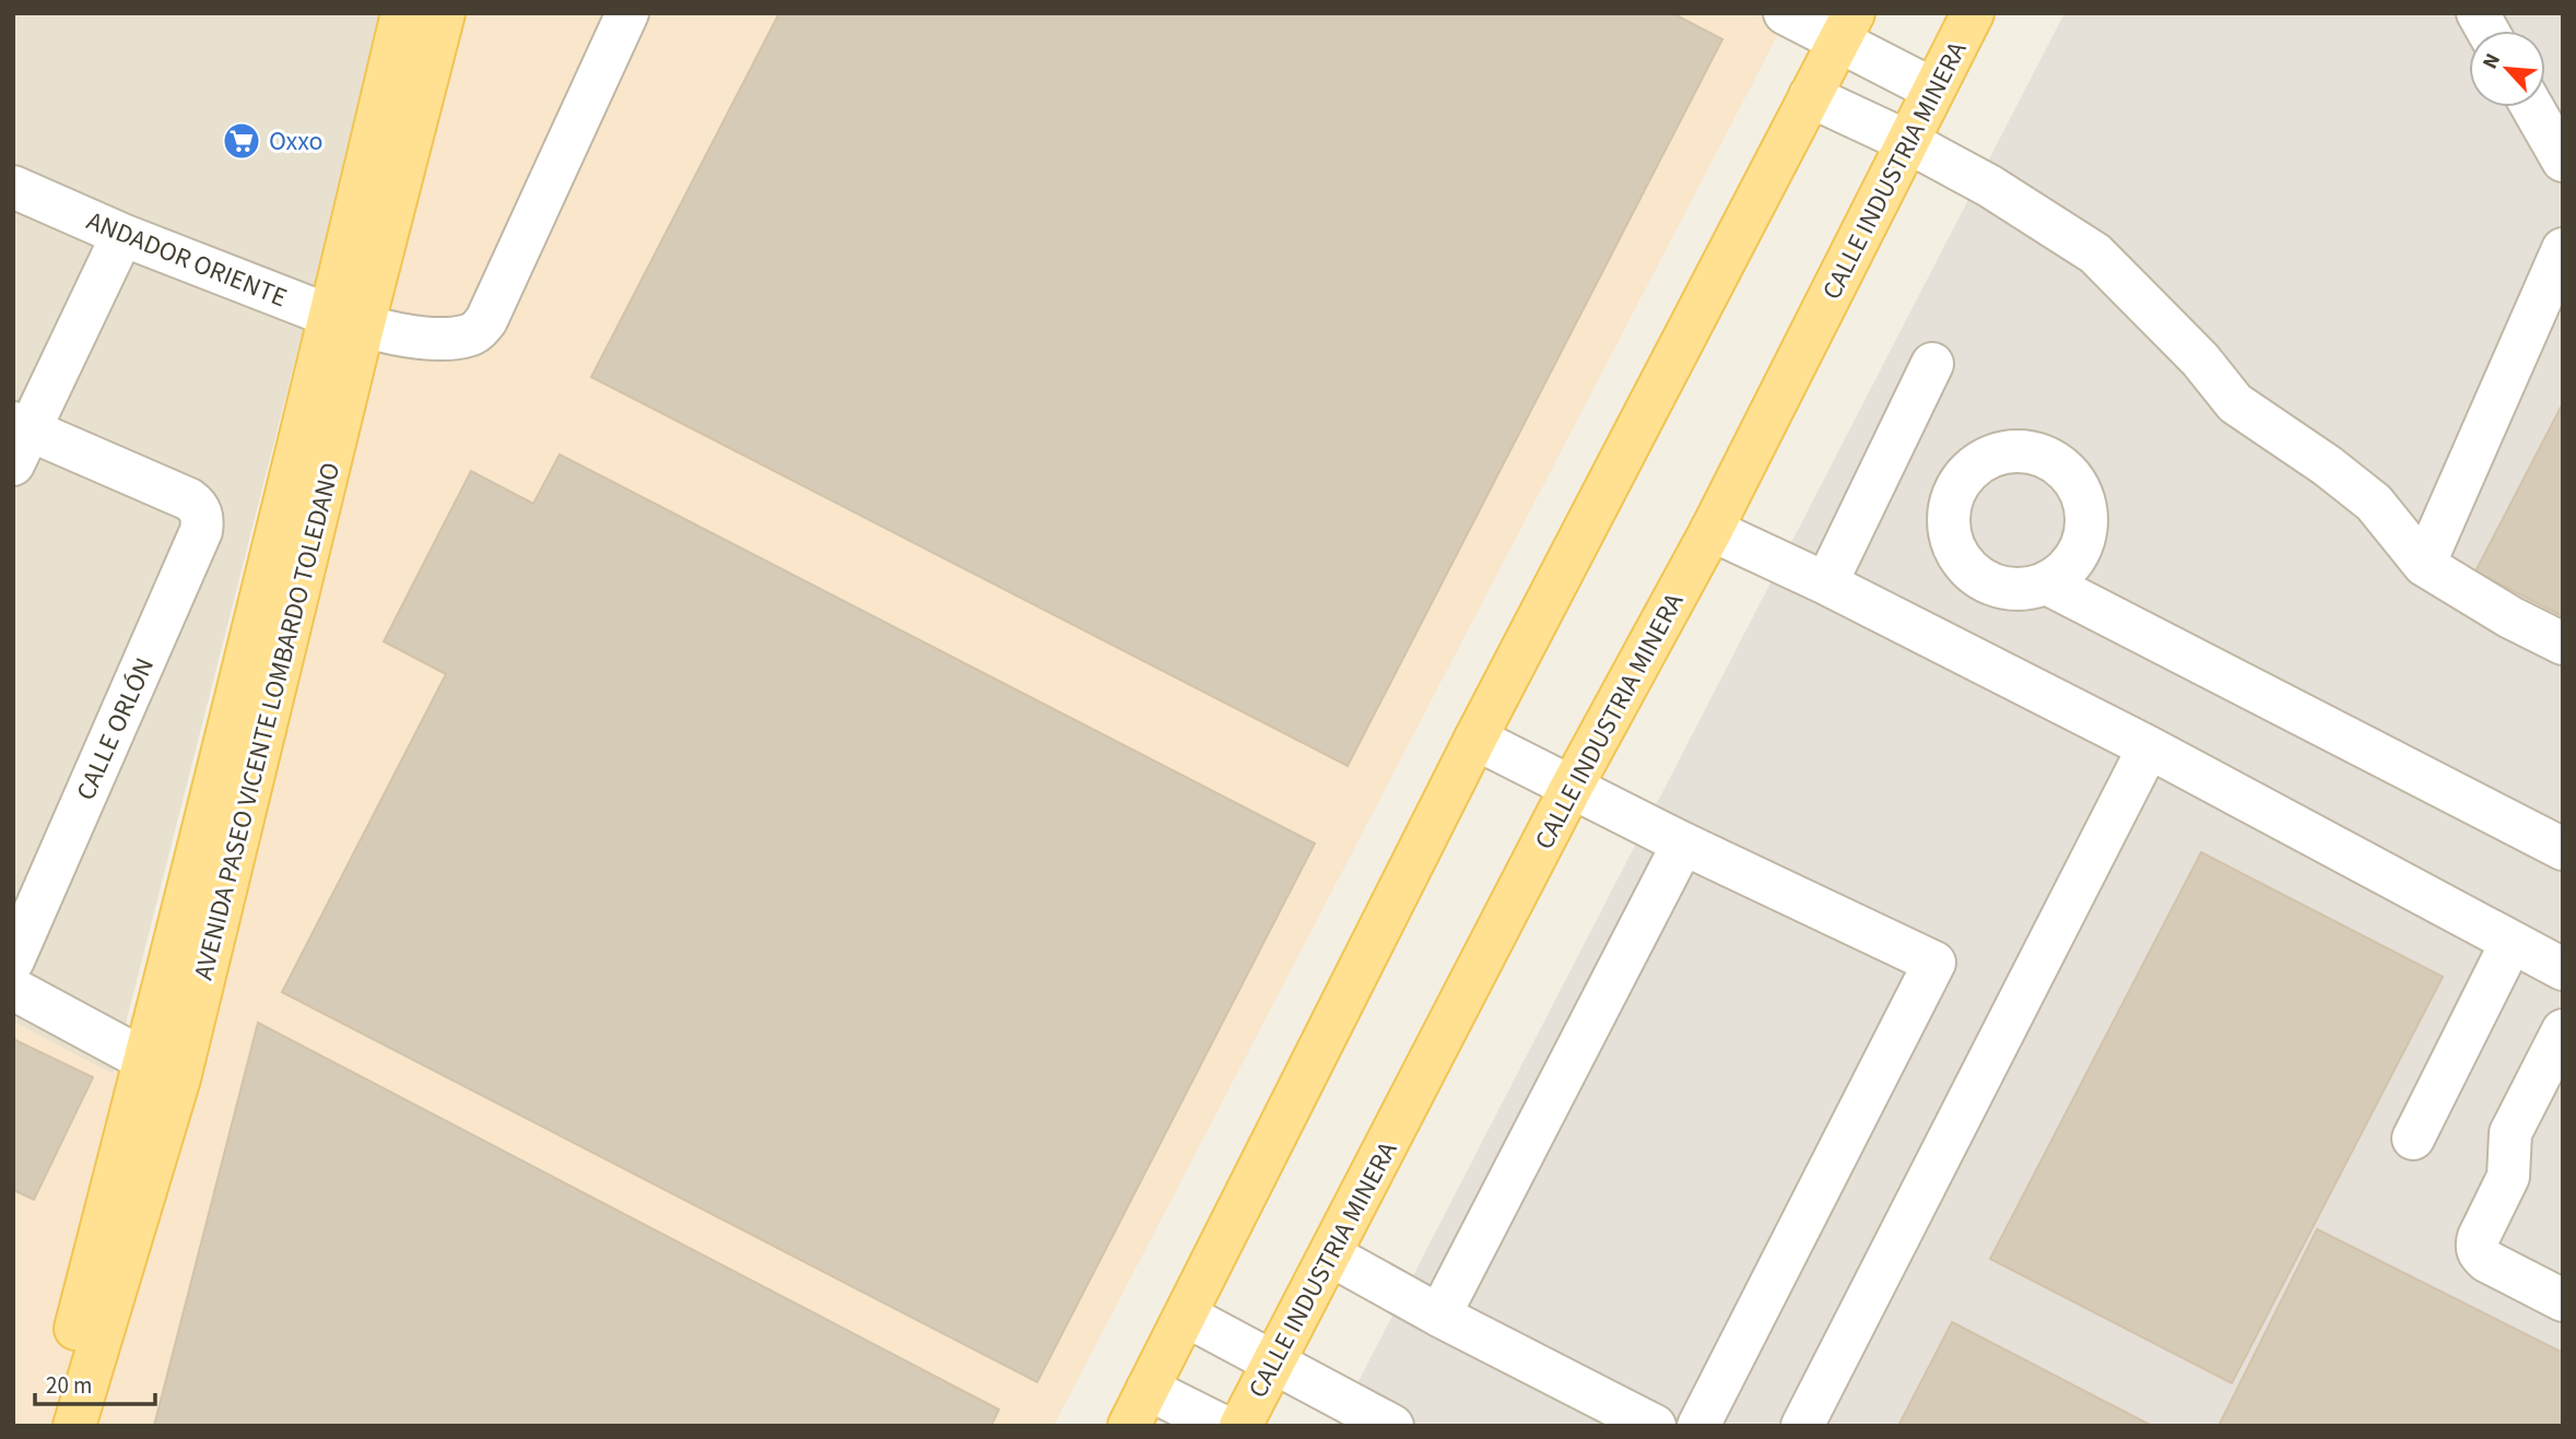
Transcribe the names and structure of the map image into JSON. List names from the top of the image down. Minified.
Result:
{"streets":{"main road":["CALLE INDUSTRIA MINERA","AVENIDA PASEO VICENTE LOMBARDO TOLEDANO"],"street":["ANDADOR ORIENTE","CALLE ORLÓN"]},"crossings":[["ANDADOR ORIENTE","AVENIDA PASEO VICENTE LOMBARDO TOLEDANO"]],"places":{"supermarket":["Oxxo"]},"scale_bar":"20 m","north":"top left"}
